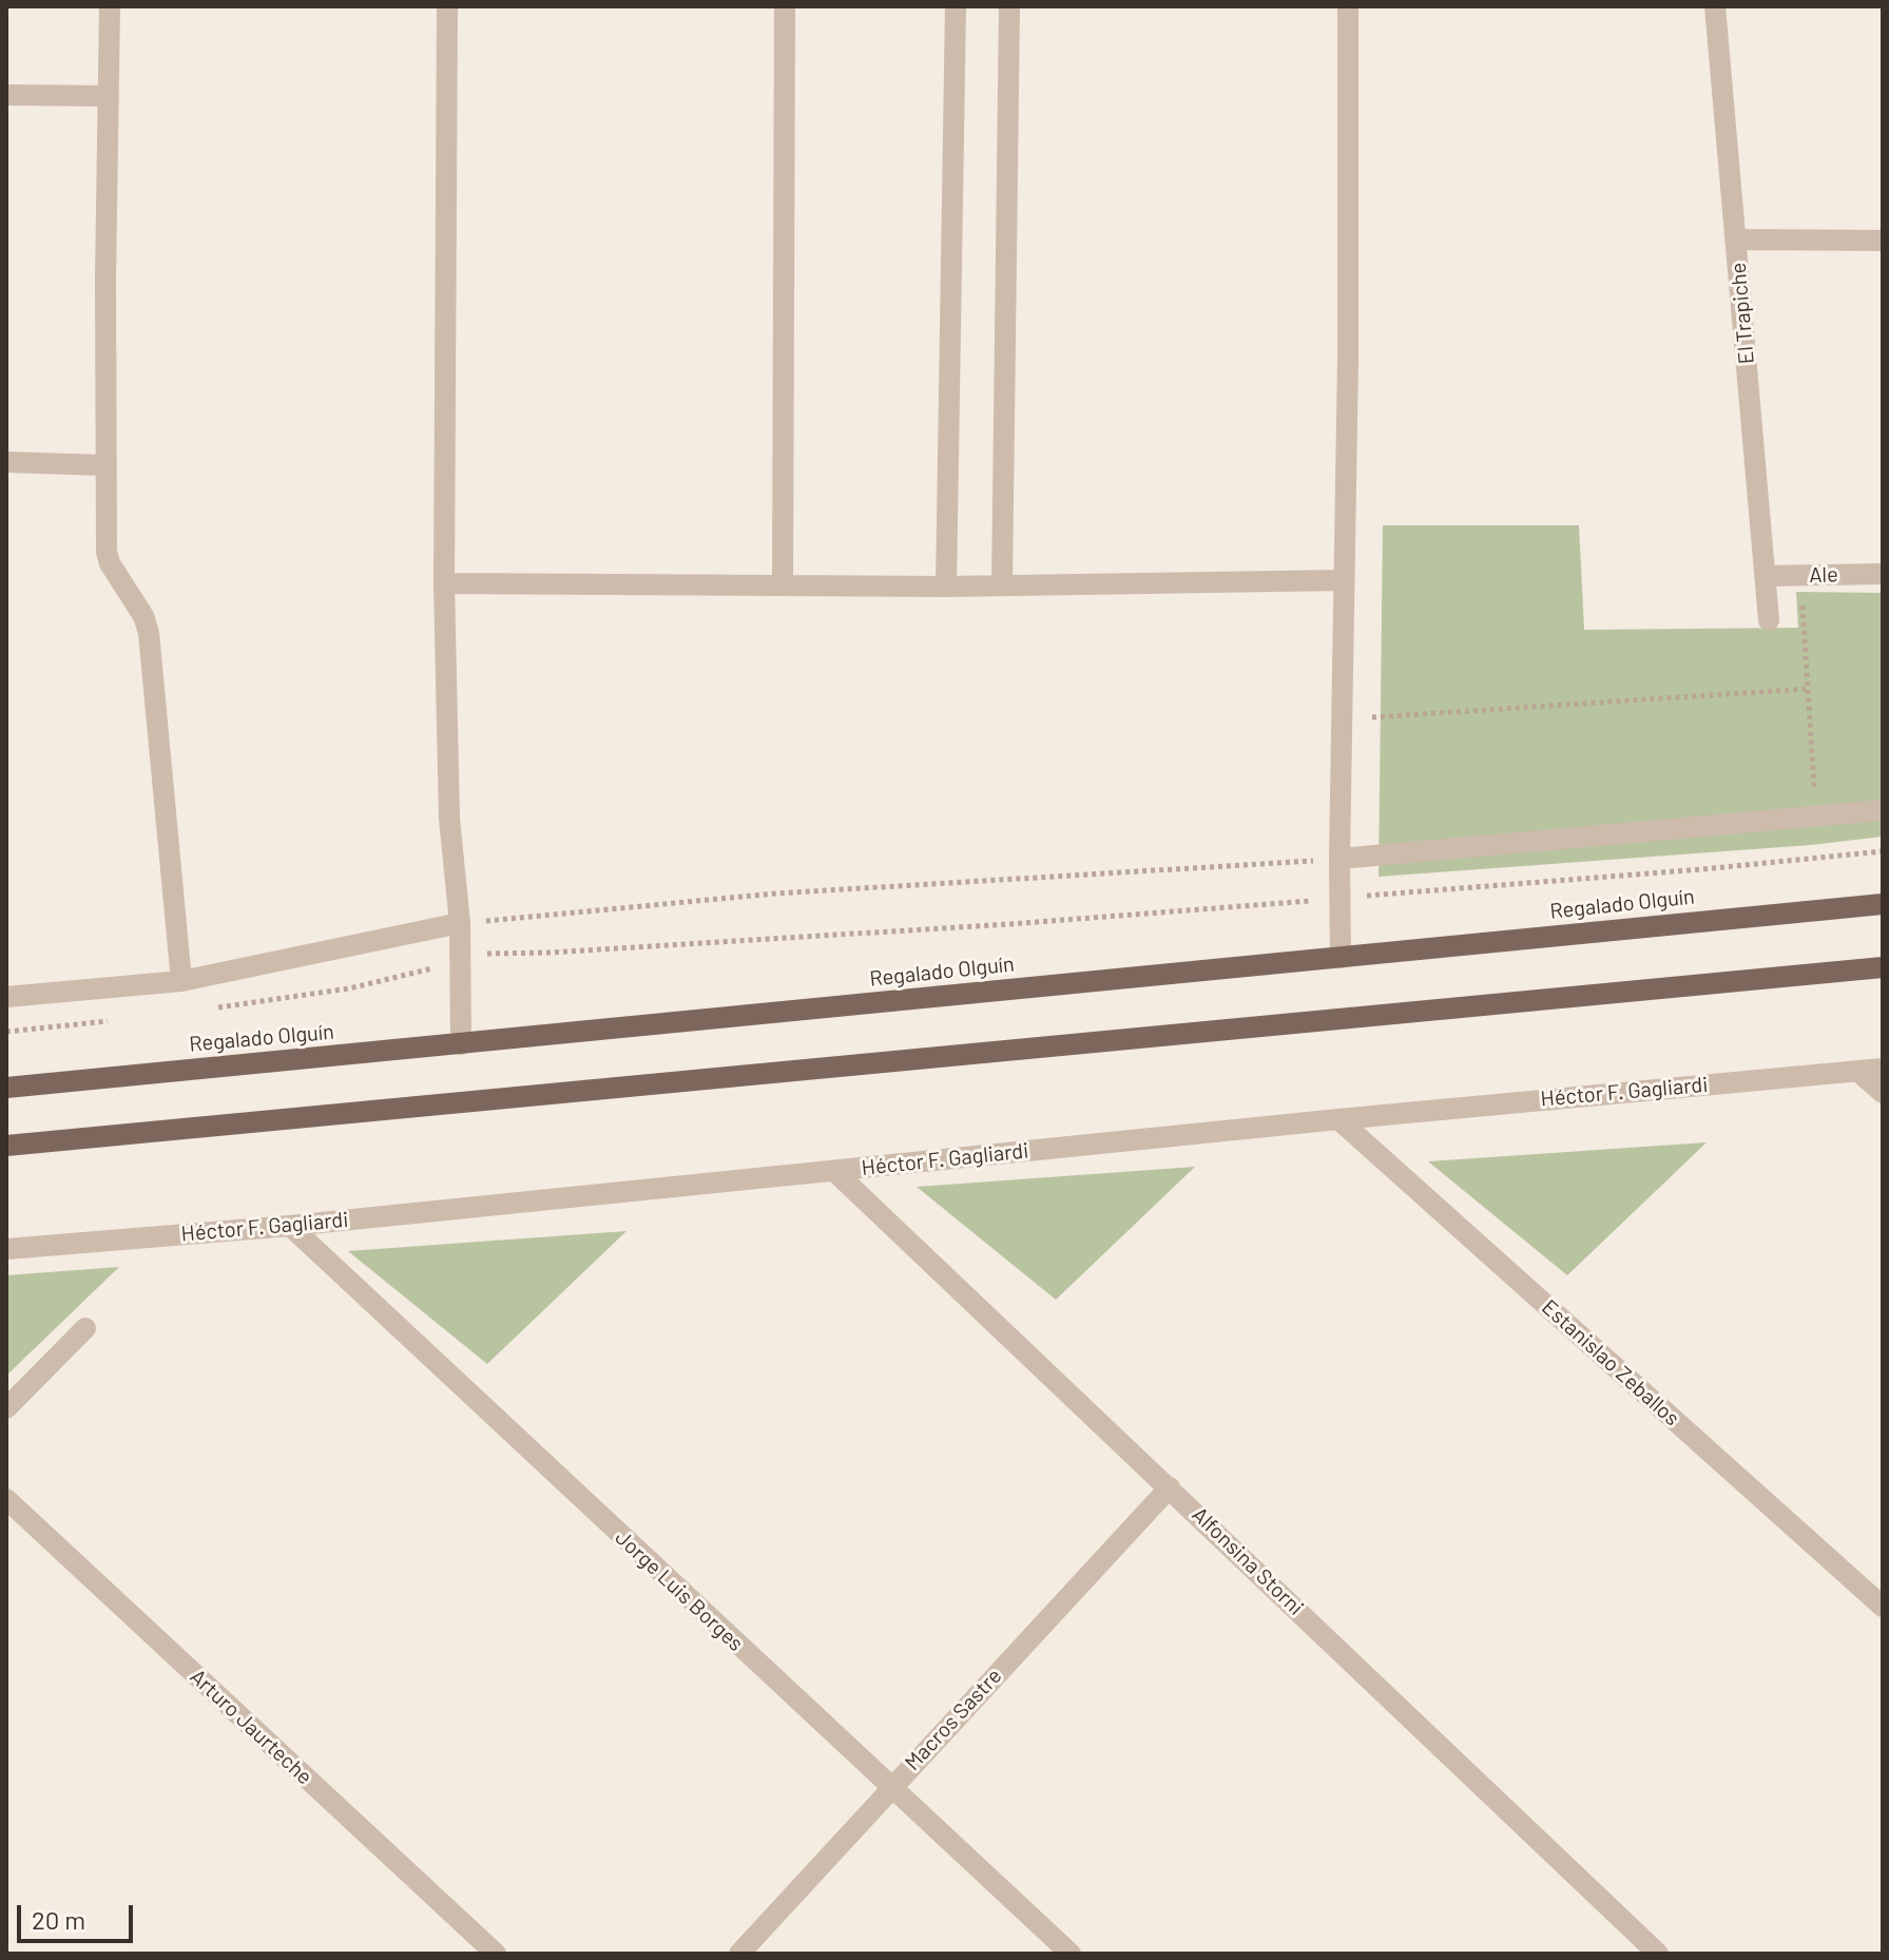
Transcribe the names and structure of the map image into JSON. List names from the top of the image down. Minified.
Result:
{"streets":{"main road":["Regalado Olguín"],"street":["El Trapiche","Ale","Héctor F. Gagliardi","Estanislao Zeballos","Alfonsina Storni","Jorge Luis Borges","Macros Sastre","Arturo Jaurteche"]},"crossings":[["El Trapiche","Ale"],["Héctor F. Gagliardi","Estanislao Zeballos"],["Héctor F. Gagliardi","Alfonsina Storni"],["Héctor F. Gagliardi","Jorge Luis Borges"],["Alfonsina Storni","Macros Sastre"],["Jorge Luis Borges","Macros Sastre"]],"scale_bar":"20 m"}
